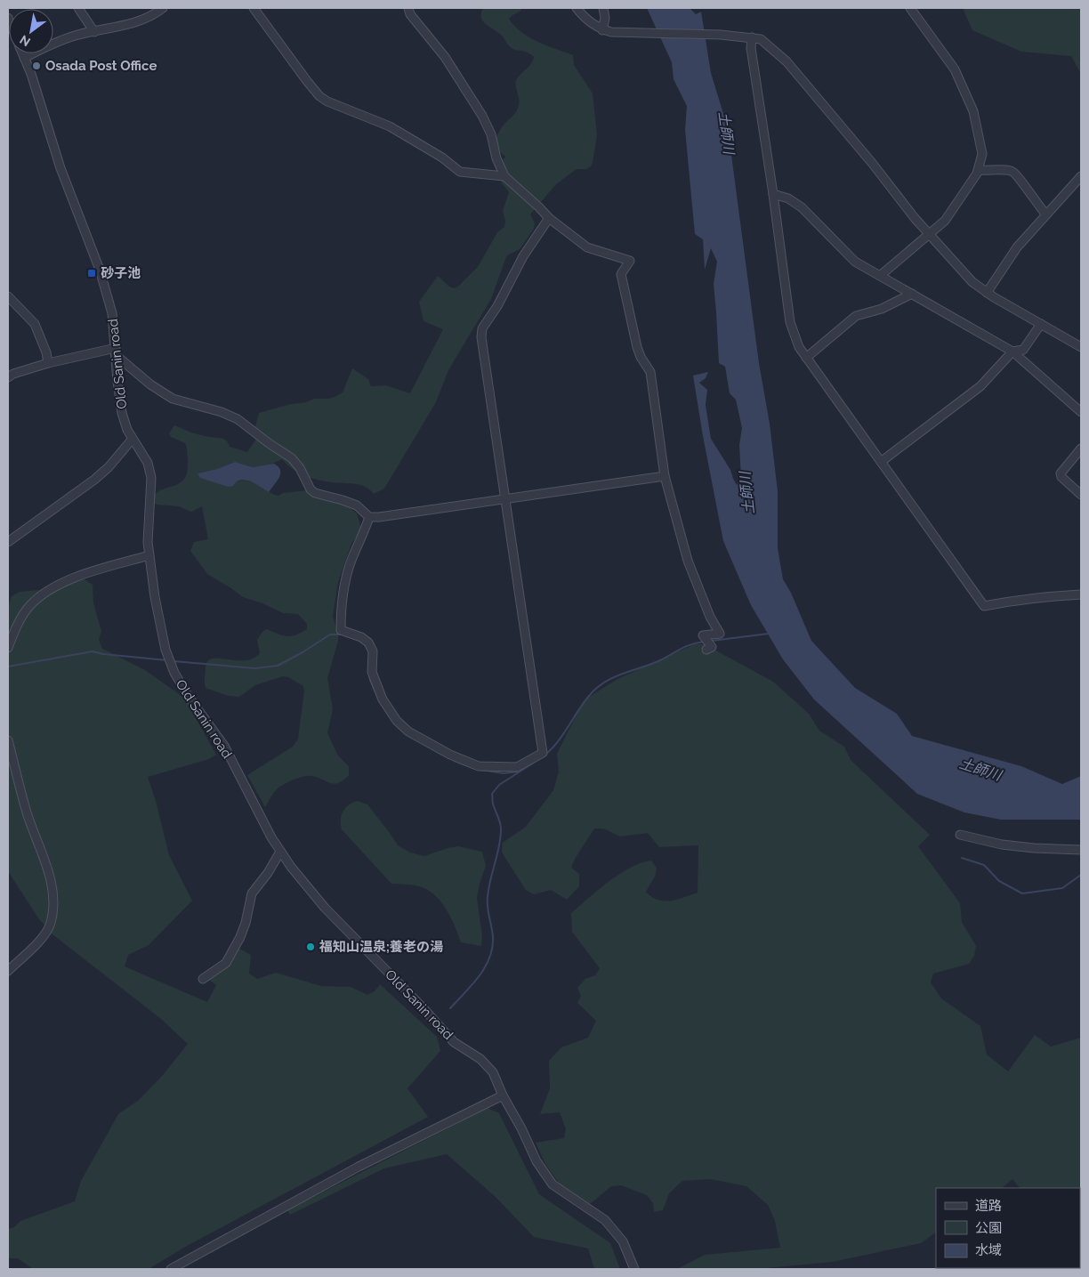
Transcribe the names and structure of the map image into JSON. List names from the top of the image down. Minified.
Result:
{"streets":{"street":["Old Sanin road"]},"water":["土師川"],"places":{"other":["Osada Post Office","福知山温泉;養老の湯"],"transit":["砂子池"]},"legend":["道路","公園","水域"],"north":"bottom left"}
